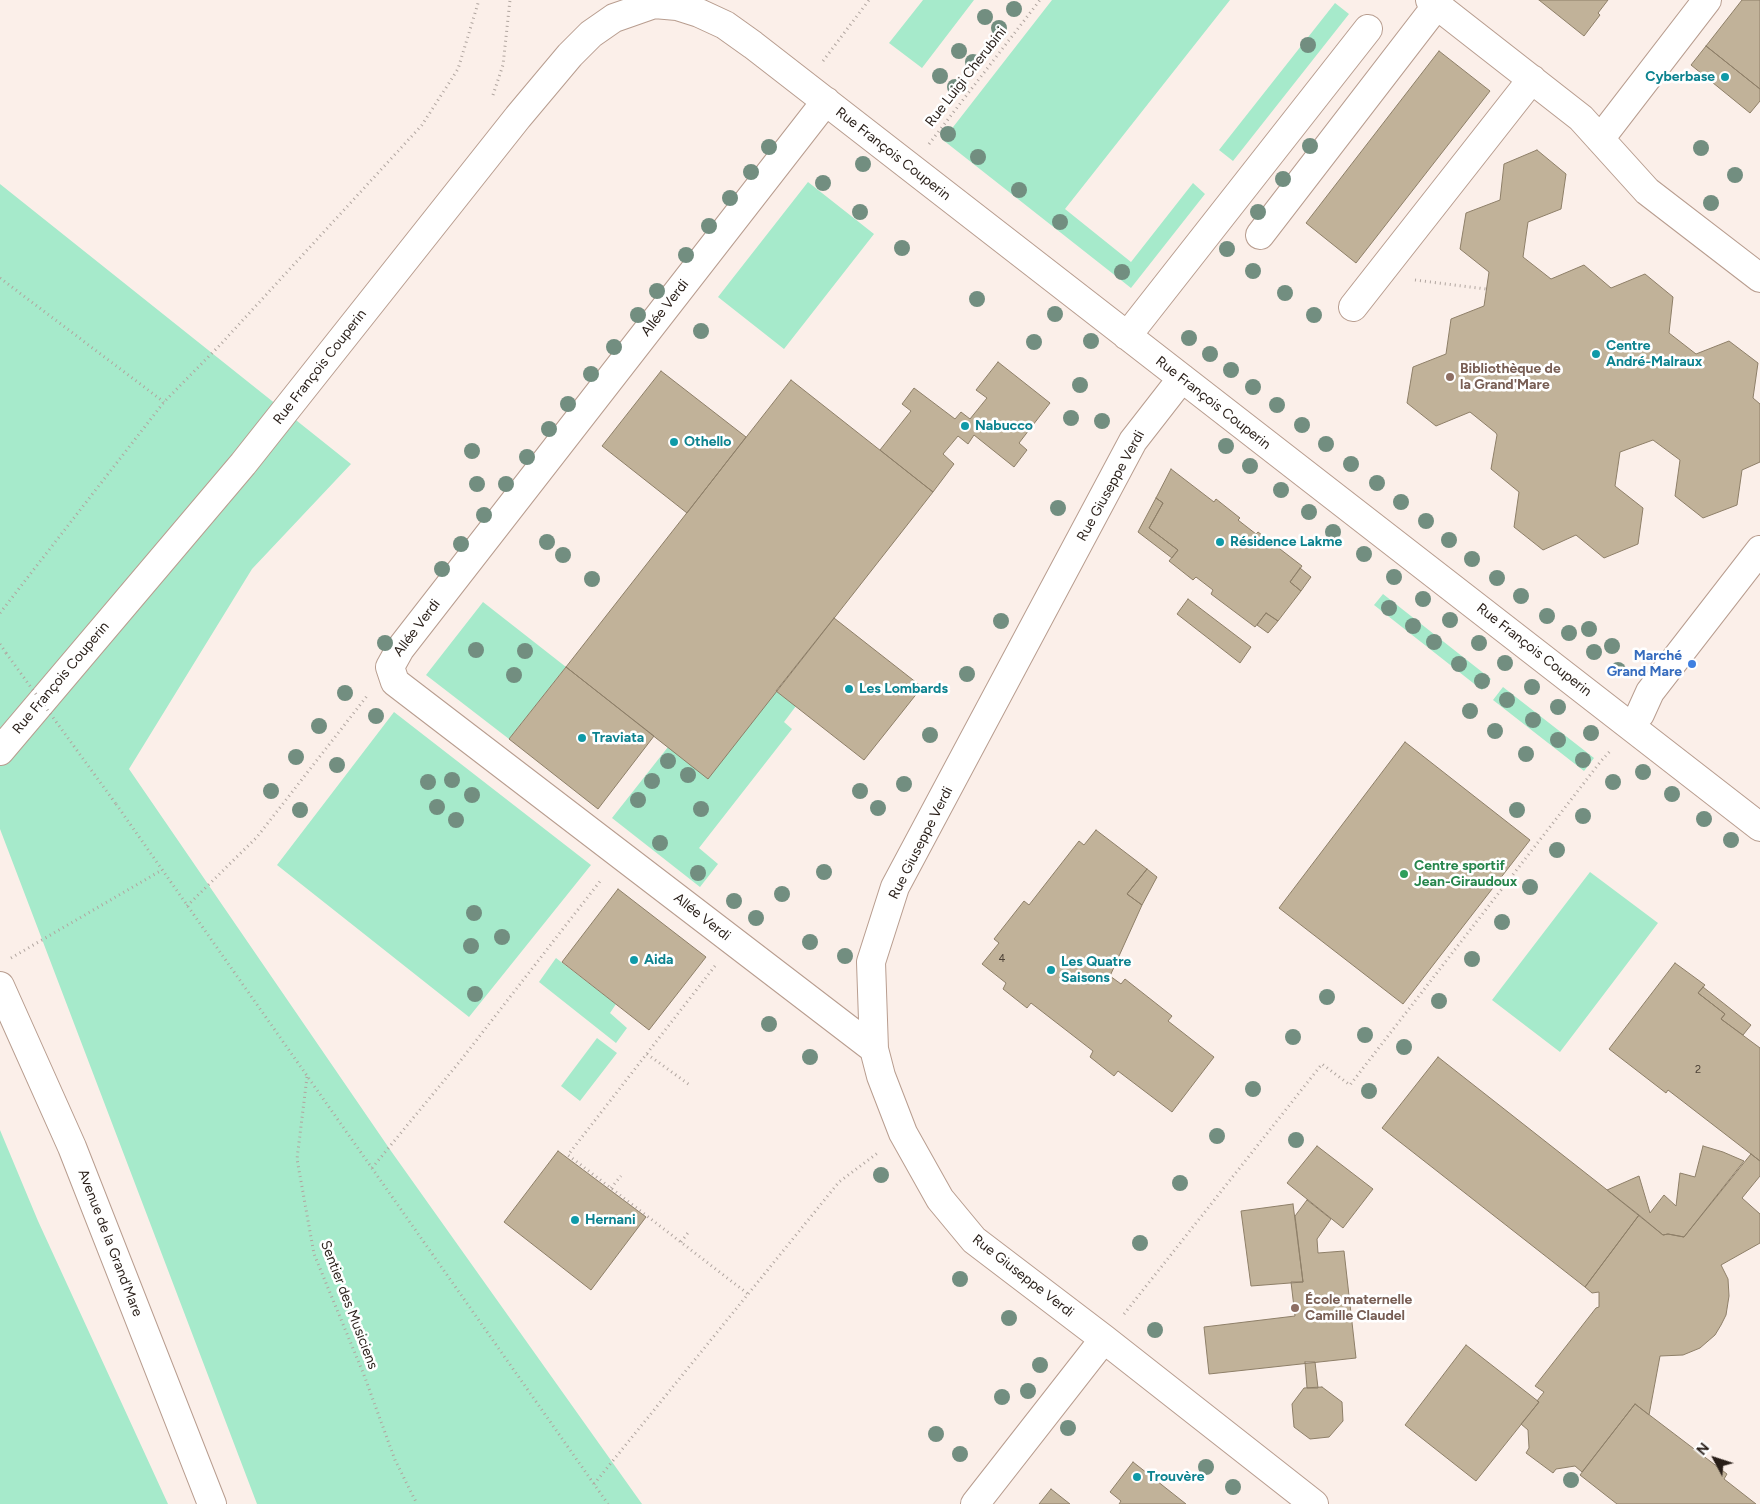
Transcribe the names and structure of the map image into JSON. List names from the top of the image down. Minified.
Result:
{"streets":{"street":["Rue François Couperin","Allée Verdi","Rue Giuseppe Verdi","Avenue de la Grand'Mare"],"path":["Rue Luigi Cherubini","Sentier des Musiciens"]},"crossings":[["Rue Luigi Cherubini","Rue François Couperin"],["Rue François Couperin","Allée Verdi"],["Rue François Couperin","Rue Giuseppe Verdi"],["Allée Verdi","Rue Giuseppe Verdi"]],"places":["Cyberbase","Centre André-Malraux","Bibliothèque de la Grand'Mare","Nabucco","Othello","Résidence Lakme","Marché Grand Mare","Les Lombards","Traviata","Centre sportif Jean-Giraudoux","Aida","Les Quatre Saisons","Hernani","École maternelle Camille Claudel","Trouvère"],"house_numbers":["4","2"],"north":"top left"}
